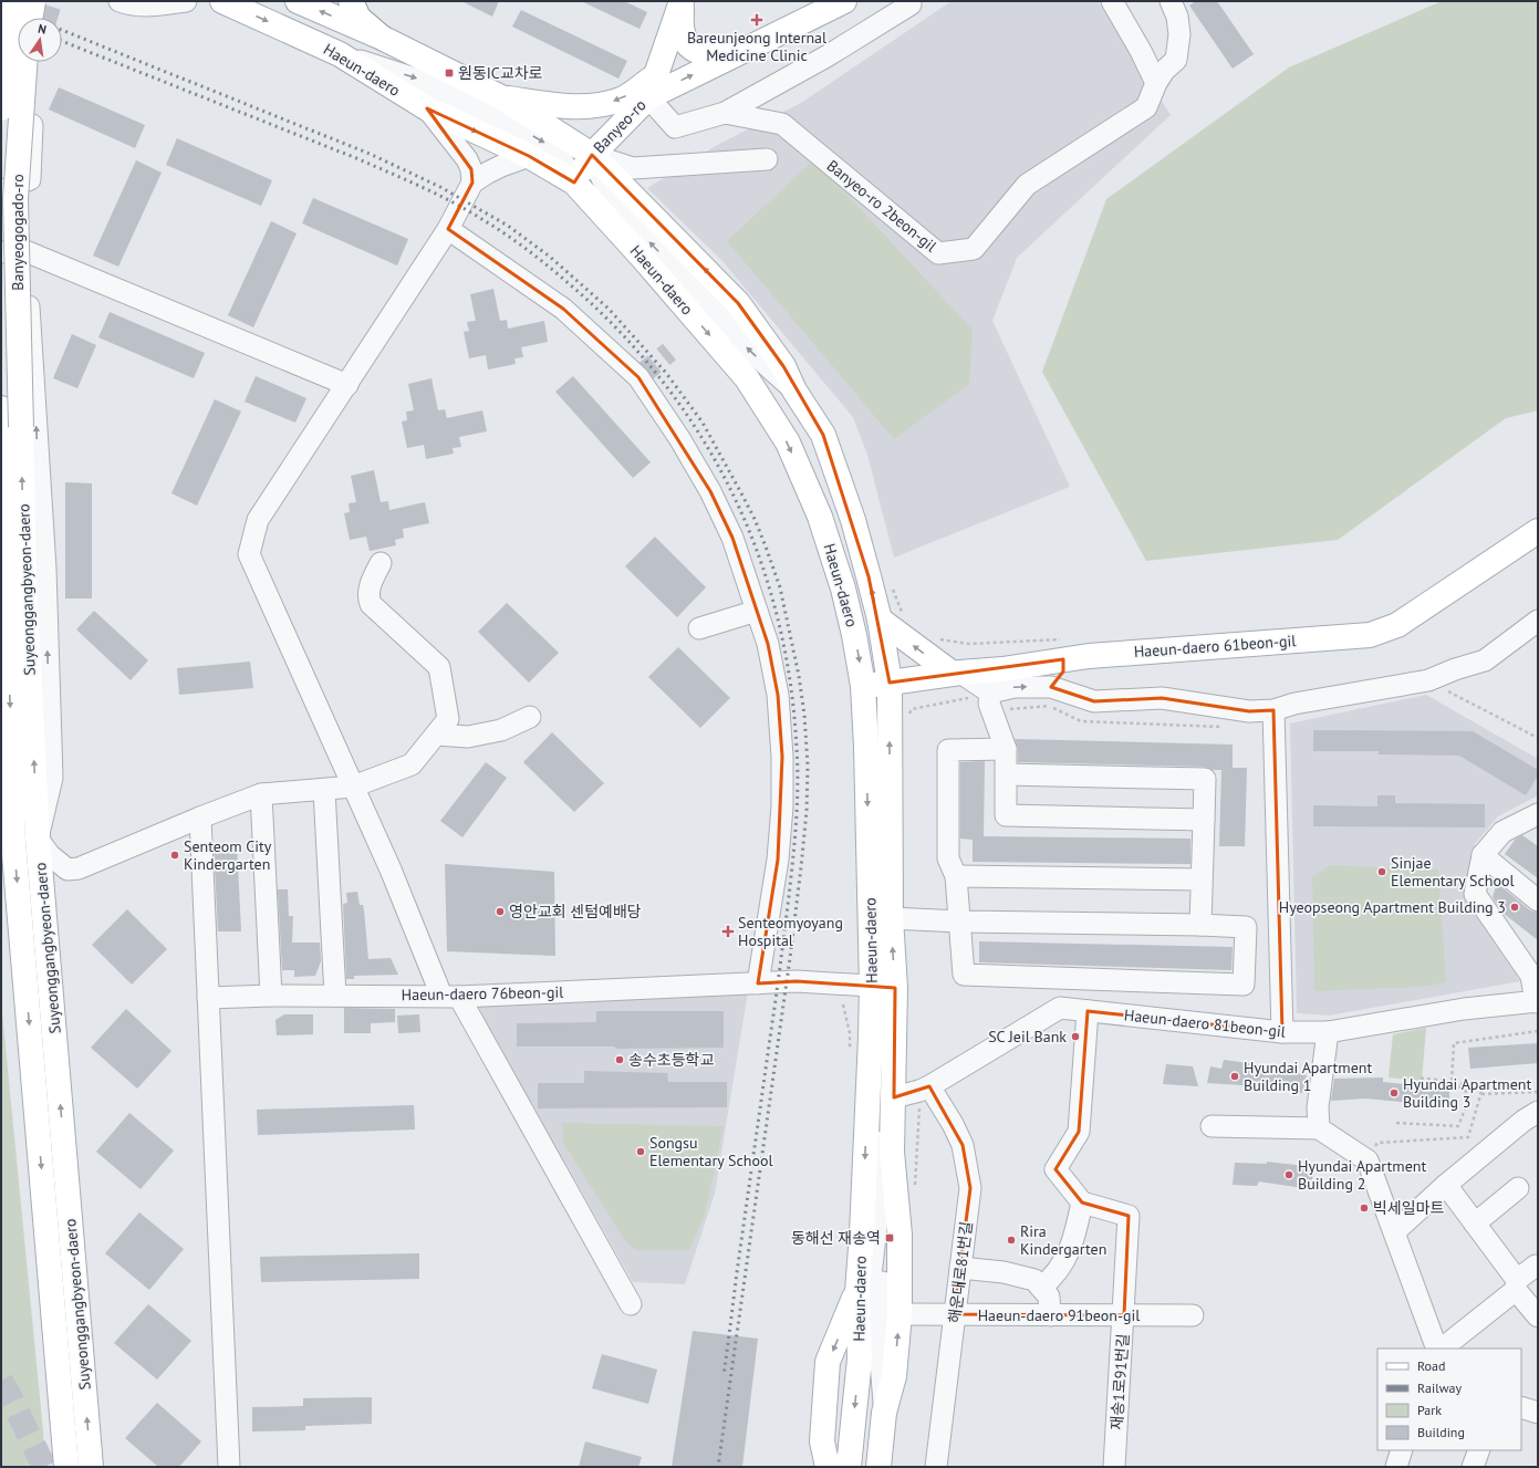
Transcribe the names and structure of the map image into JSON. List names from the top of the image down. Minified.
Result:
{"streets":{"main road":["Haeun-daero","Banyeo-ro","Banyeogogado-ro","Suyeonggangbyeon-daero","Haeun-daero 61beon-gil"],"street":["Banyeo-ro 2beon-gil","Haeun-daero 76beon-gil","Haeun-daero 81beon-gil","해운대로81번길","Haeun-daero 91beon-gil","재송1로91번길"]},"crossings":[["Haeun-daero","Banyeo-ro"],["Haeun-daero","Haeun-daero 61beon-gil"],["Haeun-daero","Haeun-daero 76beon-gil"],["Haeun-daero","Haeun-daero 81beon-gil"],["Haeun-daero","Haeun-daero 91beon-gil"],["Banyeogogado-ro","Suyeonggangbyeon-daero"],["Haeun-daero 81beon-gil","해운대로81번길"],["해운대로81번길","Haeun-daero 91beon-gil"],["Haeun-daero 91beon-gil","재송1로91번길"]],"places":{"health":["Bareunjeong Internal Medicine Clinic","Senteomyoyang Hospital"],"transit":["원동IC교차로","동해선 재송역"],"other":["Senteom City Kindergarten","Sinjae Elementary School","Hyeopseong Apartment Building 3","영안교회 센텀예배당","SC Jeil Bank","송수초등학교","Hyundai Apartment Building 1","Hyundai Apartment Building 3","Songsu Elementary School","Hyundai Apartment Building 2","빅세일마트","Rira Kindergarten"]},"legend":["Road","Railway","Park","Building"],"north":"top"}
